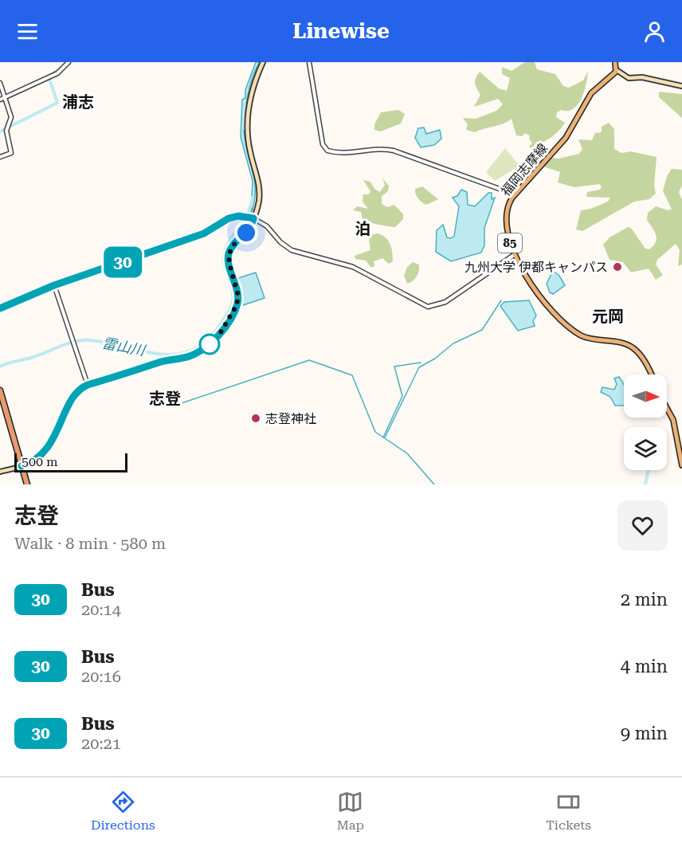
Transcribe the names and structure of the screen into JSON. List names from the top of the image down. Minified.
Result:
{"streets":{"main road":["福岡志摩線","85"]},"districts":["浦志","泊","元岡","志登"],"water":["雷山川"],"places":["九州大学 伊都キャンパス","志登神社"],"lines":["bus line 30"],"scale_bar":"500 m","north":"right","page":{"header":"Linewise","on_map":"30","scale":"500 m","heading":["志登","Walk · 8 min · 580 m"],"list":[{"mark":"30","name":"Bus","note":"20:14","value":"2 min"},{"mark":"30","name":"Bus","note":"20:16","value":"4 min"},{"mark":"30","name":"Bus","note":"20:21","value":"9 min"}],"tabs":["Directions","Map","Tickets"]}}
